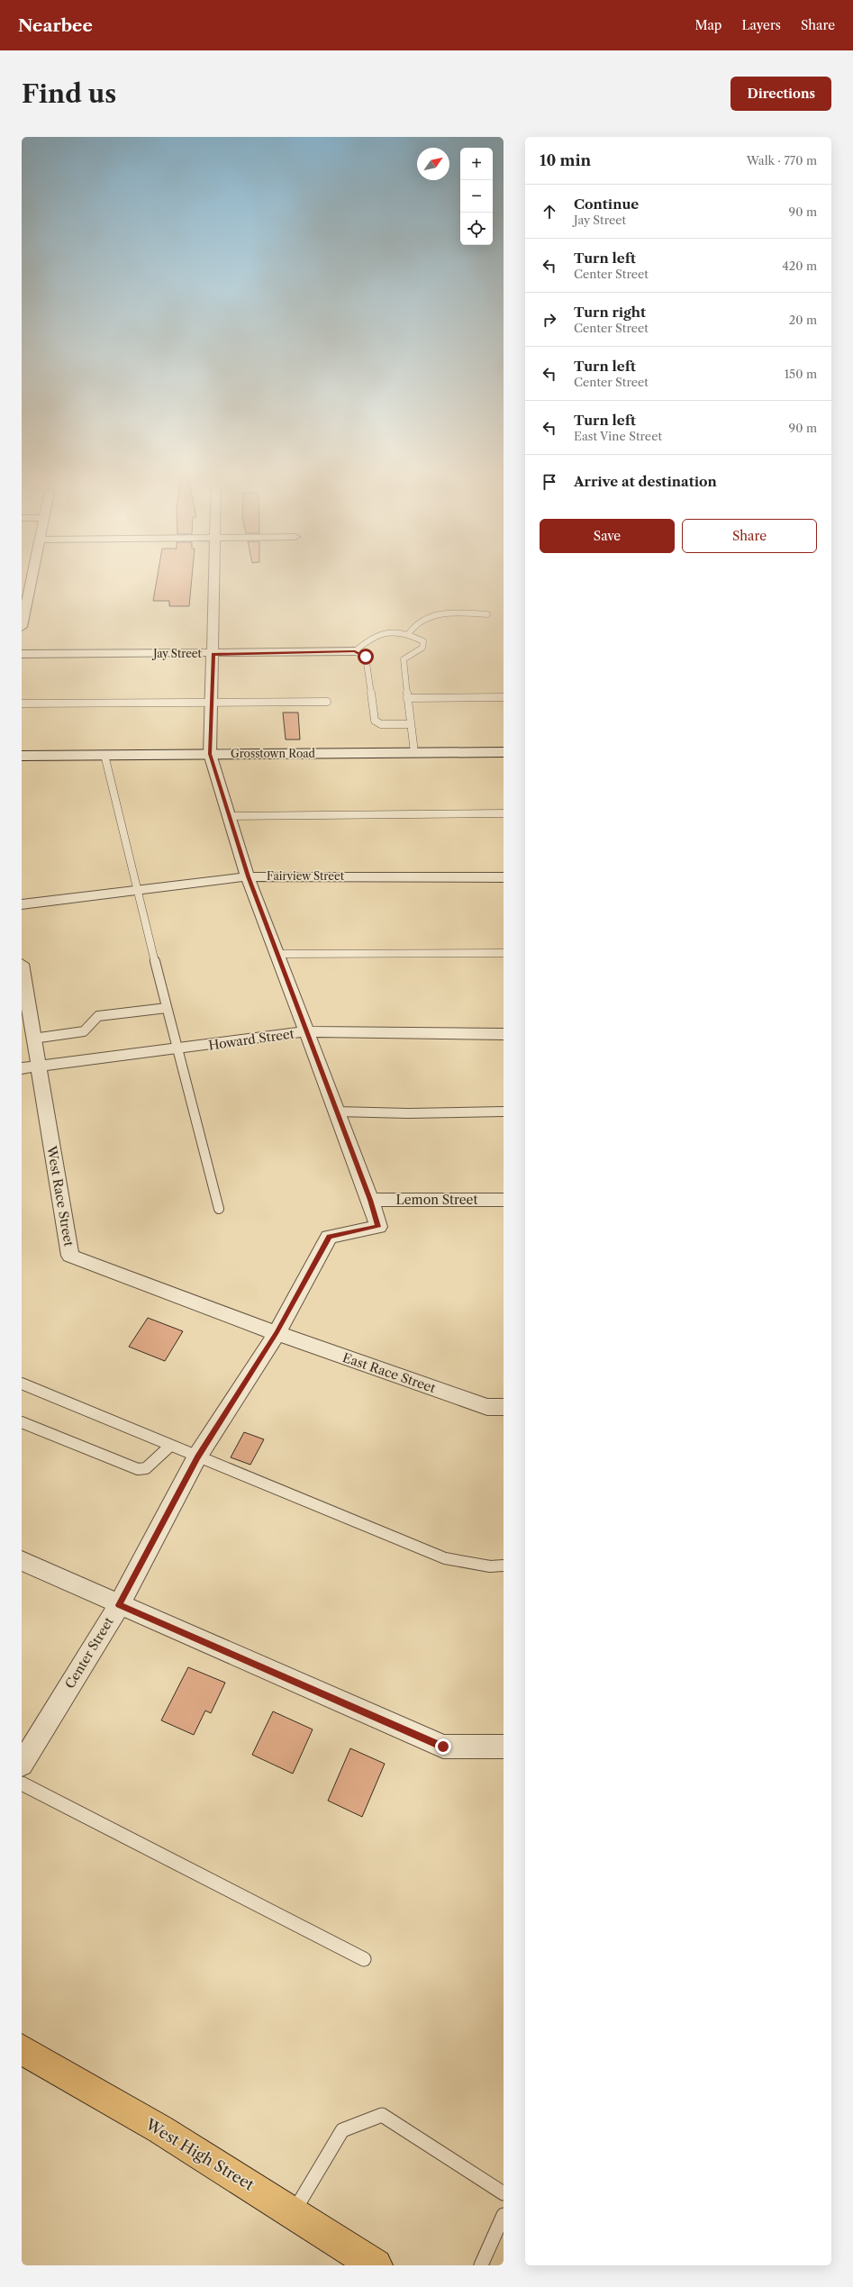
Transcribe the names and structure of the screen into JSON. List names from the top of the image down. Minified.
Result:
{"streets":{"main road":["West High Street"],"street":["Jay Street","Grosstown Road","Fairview Street","Howard Street","West Race Street","Lemon Street","East Race Street","Center Street"]},"crossings":[["Jay Street","Center Street"],["Grosstown Road","Center Street"],["Fairview Street","Center Street"],["Howard Street","West Race Street"],["Howard Street","Center Street"],["West Race Street","East Race Street"],["West Race Street","Center Street"],["Lemon Street","Center Street"],["East Race Street","Center Street"]],"north":"top right","page":{"header":"Nearbee","nav":["Map","Layers","Share"],"buttons":["Directions",["Save","Share"]],"title":"Find us","heading":["10 min","Walk · 770 m"],"map_buttons":["+","−"],"list":[["Continue","Jay Street","90 m"],["Turn left","Center Street","420 m"],["Turn right","Center Street","20 m"],["Turn left","Center Street","150 m"],["Turn left","East Vine Street","90 m"],"Arrive at destination"]}}
